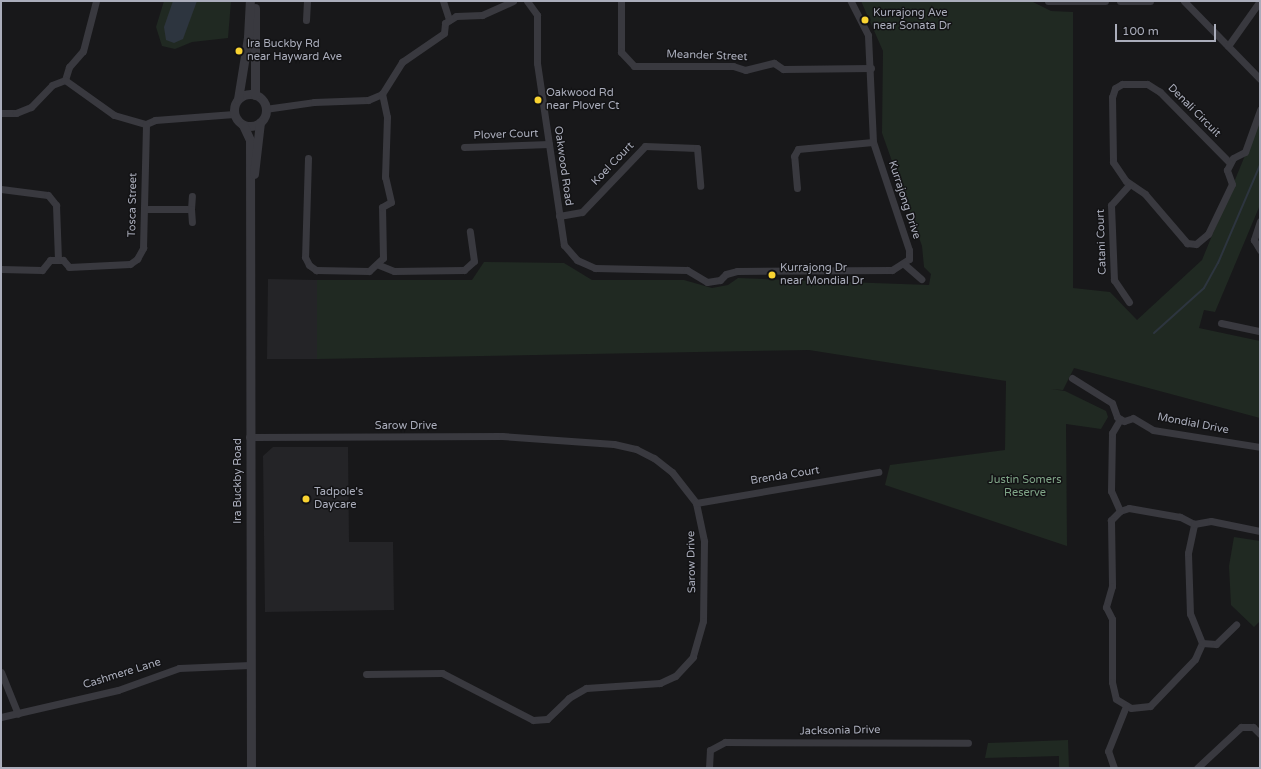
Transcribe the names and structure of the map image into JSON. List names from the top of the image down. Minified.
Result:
{"streets":{"street":["Meander Street","Denali Circuit","Plover Court","Koel Court","Oakwood Road","Kurrajong Drive","Tosca Street","Catani Court","Mondial Drive","Sarow Drive","Brenda Court","Ira Buckby Road","Cashmere Lane","Jacksonia Drive"]},"crossings":[["Meander Street","Kurrajong Drive"],["Denali Circuit","Catani Court"],["Plover Court","Oakwood Road"],["Koel Court","Oakwood Road"],["Oakwood Road","Kurrajong Drive"],["Sarow Drive","Brenda Court"],["Sarow Drive","Ira Buckby Road"],["Ira Buckby Road","Cashmere Lane"]],"parks":["Justin Somers Reserve"],"places":["Kurrajong Ave near Sonata Dr","Ira Buckby Rd near Hayward Ave","Oakwood Rd near Plover Ct","Kurrajong Dr near Mondial Dr","Tadpole's Daycare"],"scale_bar":"100 m"}
